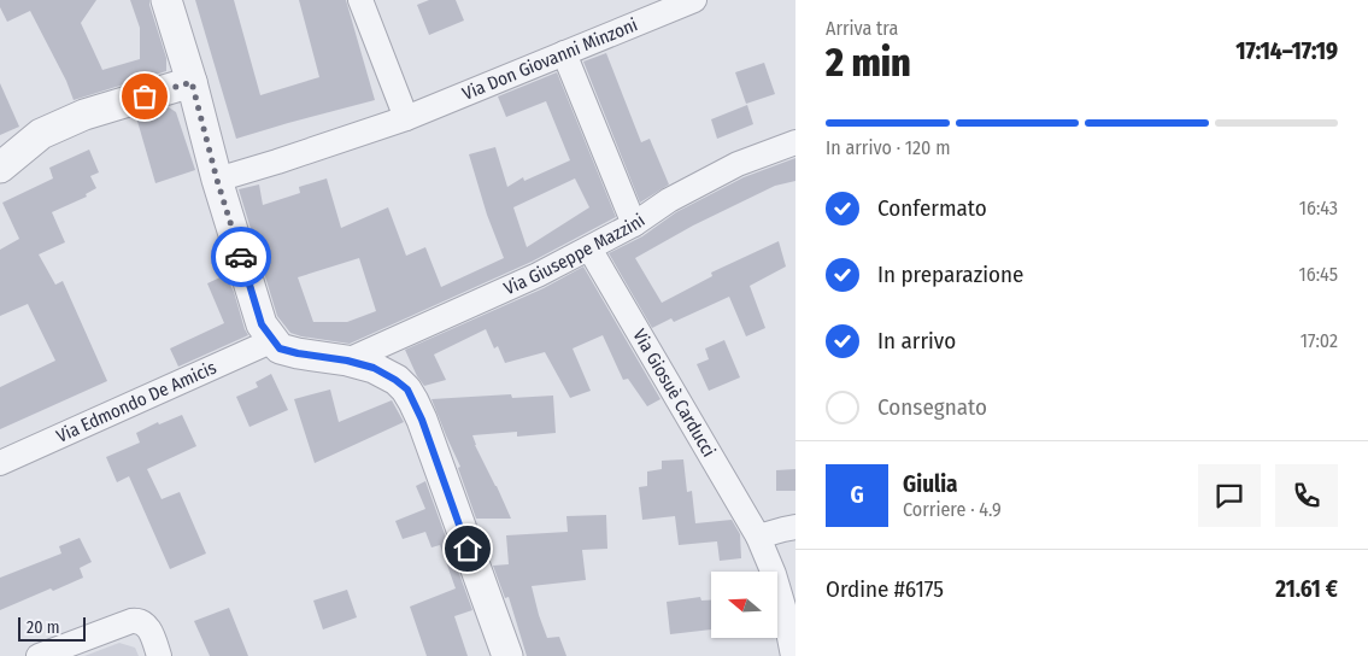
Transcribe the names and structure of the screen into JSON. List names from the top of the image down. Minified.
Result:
{"streets":{"street":["Via Don Giovanni Minzoni","Via Giuseppe Mazzini","Via Giosuè Carducci","Via Edmondo De Amicis"]},"crossings":[["Via Giuseppe Mazzini","Via Giosuè Carducci"]],"scale_bar":"20 m","north":"left","page":{"heading":["2 min","Arriva tra","17:14–17:19"],"panel":["Giulia","Corriere · 4.9","Ordine #6175","21.61 €"],"bar":"In arrivo · 120 m","list":[["Confermato","16:43"],["In preparazione","16:45"],["In arrivo","17:02"],"Consegnato"],"round":"G","scale":"20 m"}}
